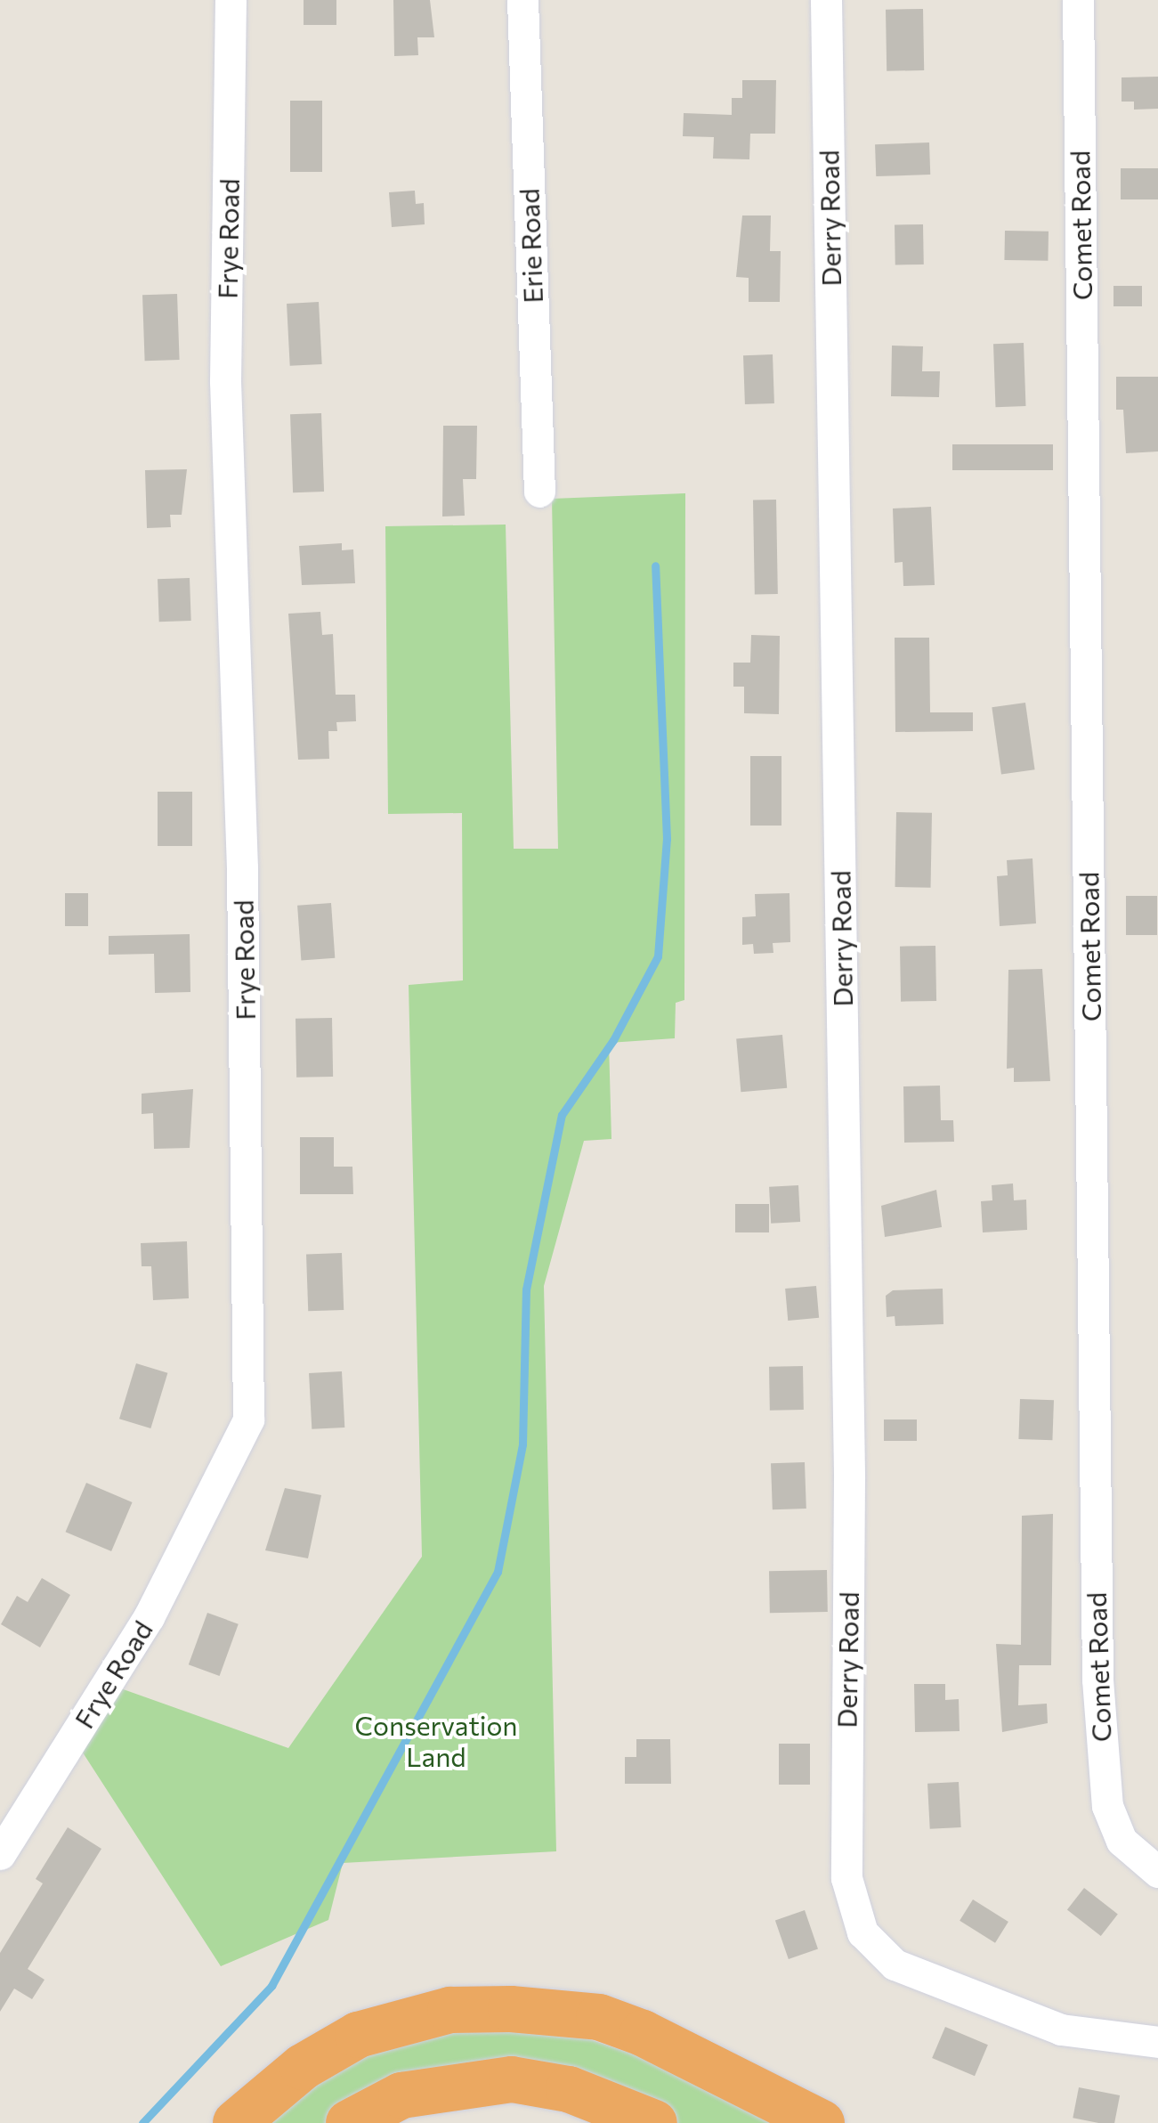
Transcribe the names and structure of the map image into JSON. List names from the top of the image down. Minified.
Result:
{"streets":{"street":["Derry Road","Comet Road","Frye Road","Erie Road"]},"parks":["Conservation Land"]}
